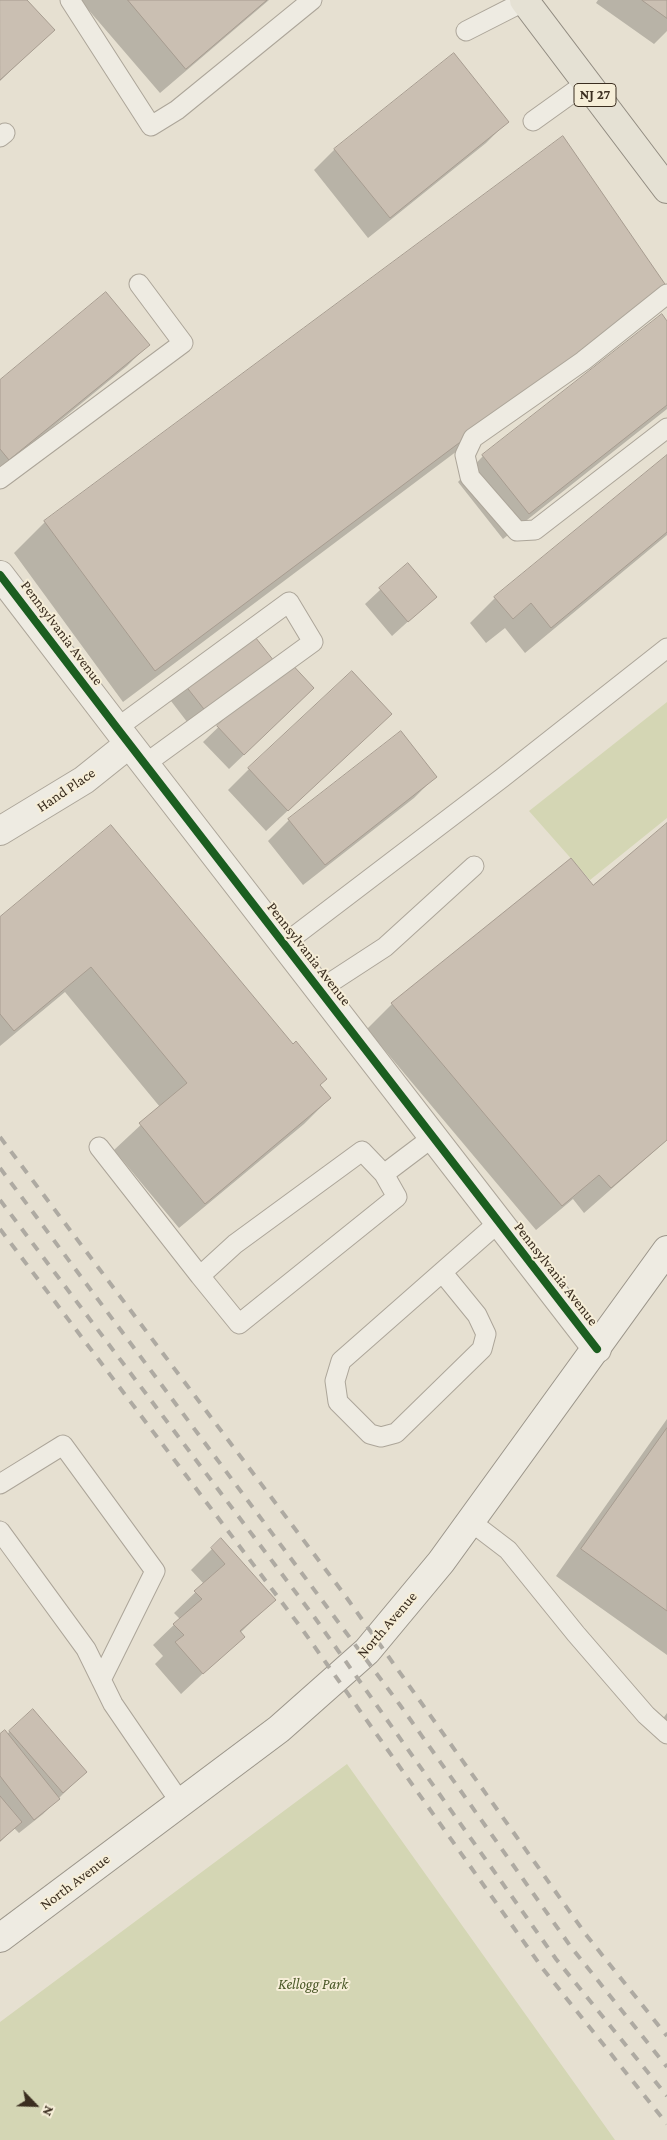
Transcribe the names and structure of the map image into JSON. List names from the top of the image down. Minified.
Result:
{"streets":{"main road":["NJ 27"],"street":["Pennsylvania Avenue","Hand Place","North Avenue"]},"crossings":[["Pennsylvania Avenue","Hand Place"],["Pennsylvania Avenue","North Avenue"]],"parks":["Kellogg Park"],"north":"bottom right"}
